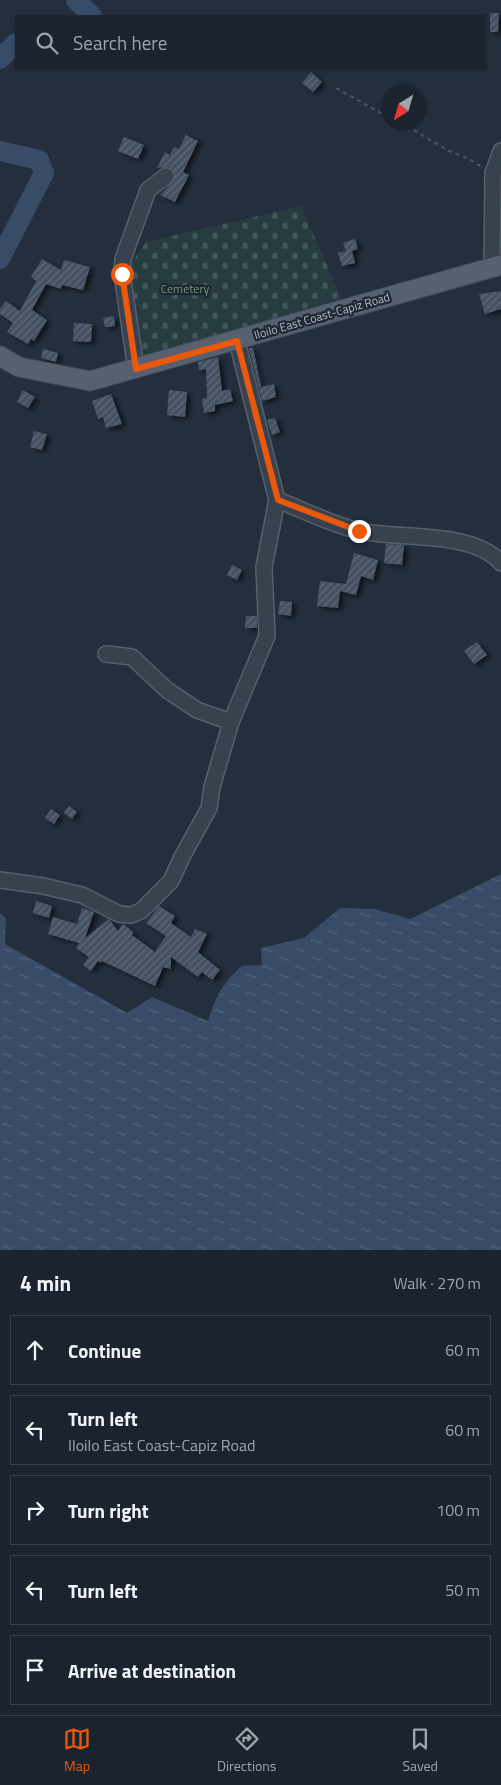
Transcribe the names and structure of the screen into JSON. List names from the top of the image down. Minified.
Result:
{"streets":{"main road":["Iloilo East Coast-Capiz Road"]},"parks":["Cemetery"],"north":"bottom left","page":{"search":"Search here","heading":["4 min","Walk · 270 m"],"list":[["Continue","60 m"],["Turn left","Iloilo East Coast-Capiz Road","60 m"],["Turn right","100 m"],["Turn left","50 m"],"Arrive at destination"],"nav":["Map","Directions","Saved"]}}
